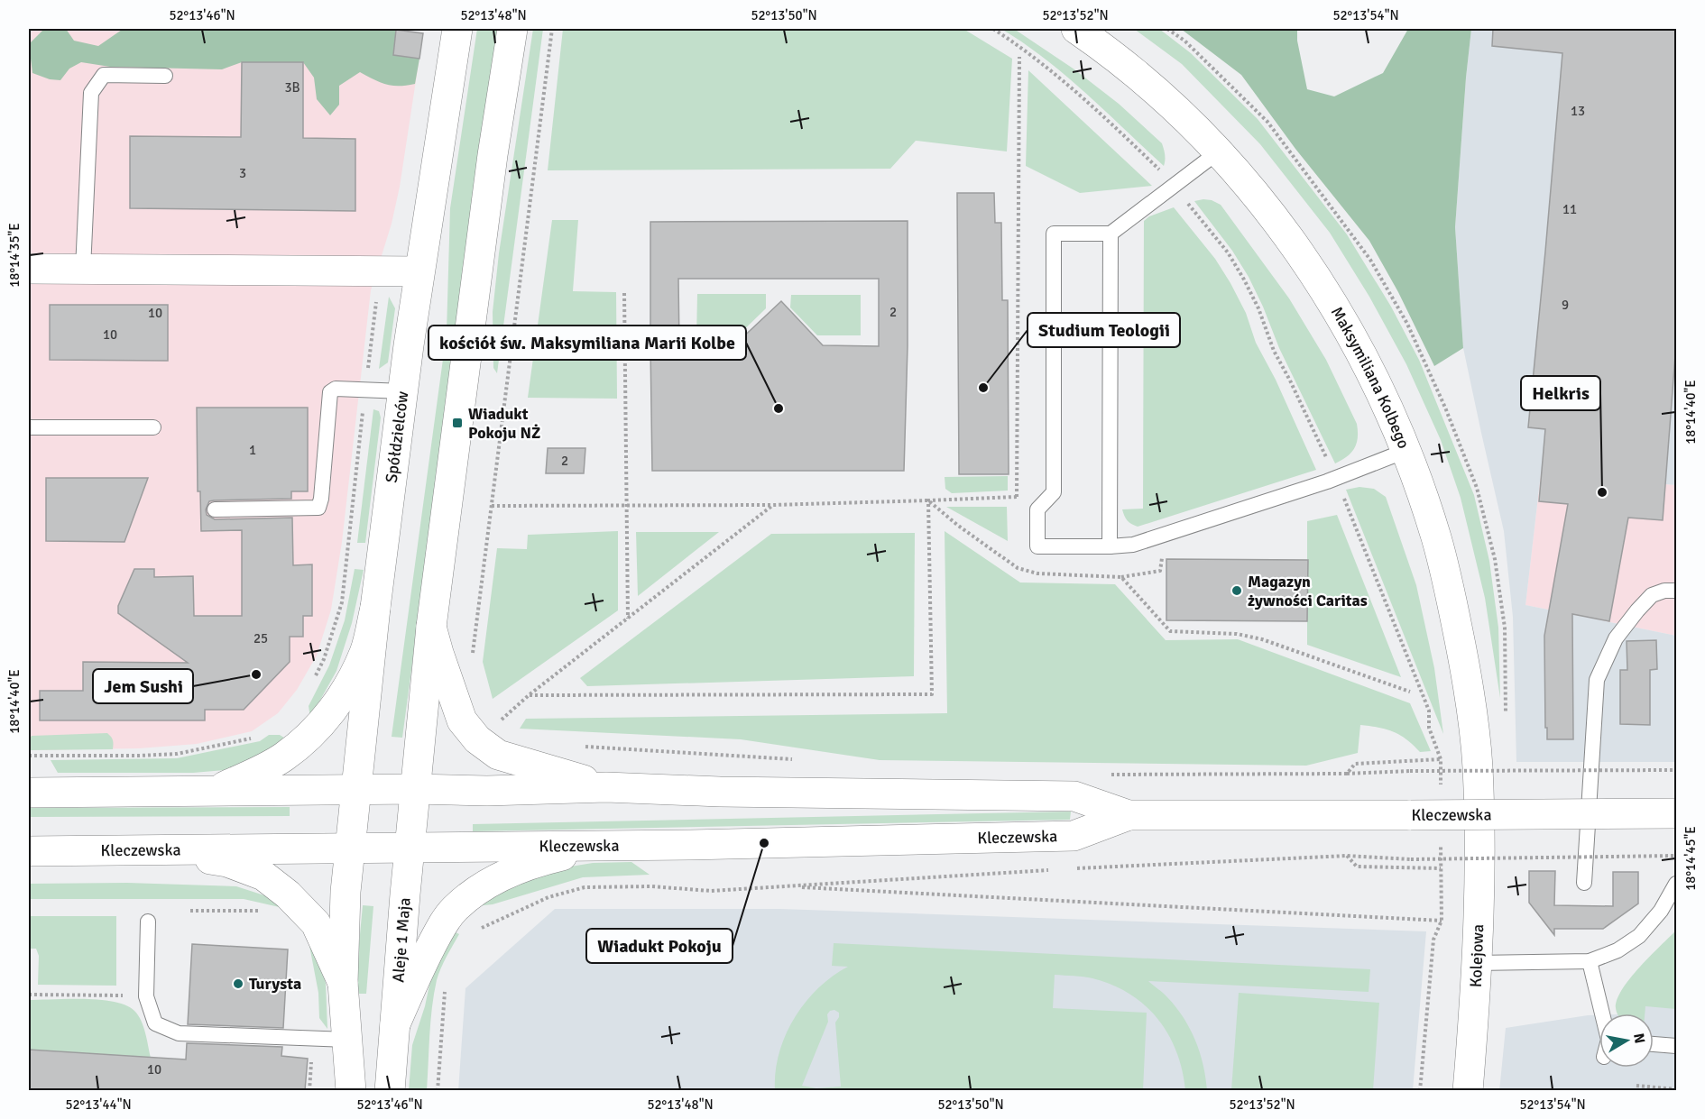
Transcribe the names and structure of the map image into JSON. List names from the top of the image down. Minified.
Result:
{"streets":{"main road":["Maksymiliana Kolbego","Spółdzielców","Kleczewska","Aleje 1 Maja","Kolejowa"]},"crossings":[["Maksymiliana Kolbego","Kolejowa"],["Spółdzielców","Kleczewska"],["Kleczewska","Aleje 1 Maja"]],"places":{"other":["Studium Teologii","kościół św. Maksymiliana Marii Kolbe","Helkris","Magazyn żywności Caritas","Jem Sushi","Wiadukt Pokoju","Turysta"],"transit":["Wiadukt Pokoju NŻ"]},"house_numbers":["3B","13","3","11","9","2","10","10","1","2","25","10"],"north":"right","coordinates":["52°13'46\"N","52°13'48\"N","52°13'50\"N","52°13'52\"N","52°13'54\"N","18°14'35\"E","18°14'40\"E","18°14'45\"E","52°13'44\"N"]}
